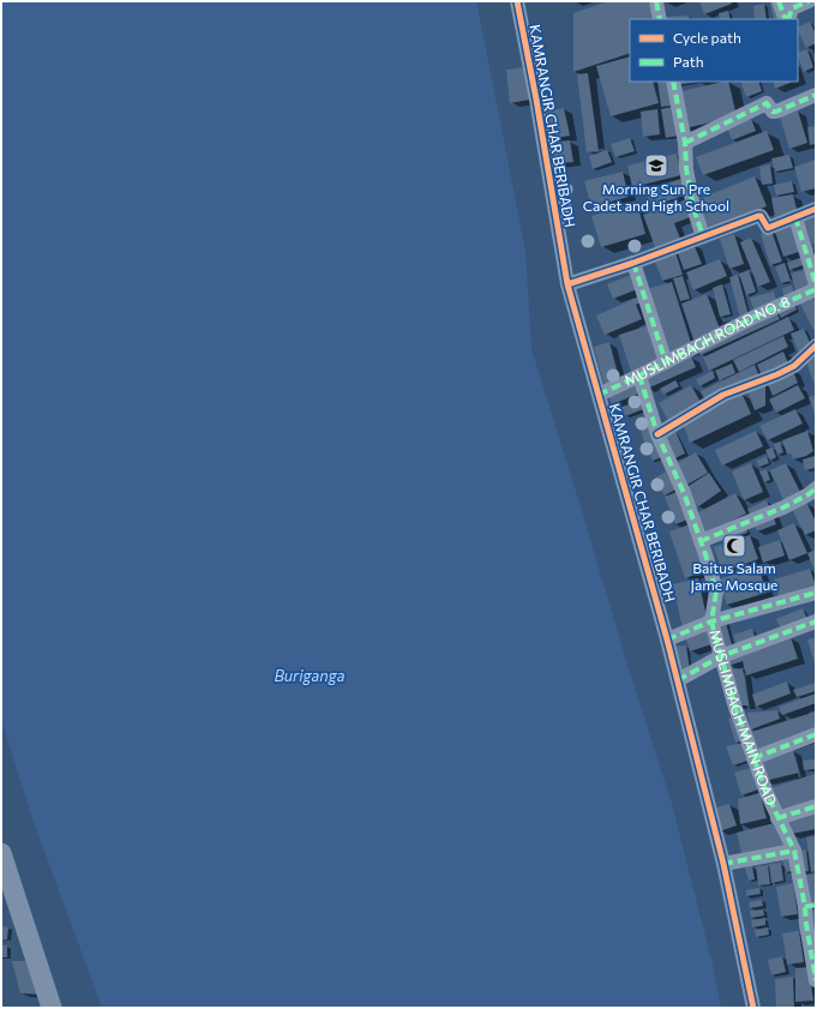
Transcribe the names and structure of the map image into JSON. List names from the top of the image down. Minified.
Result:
{"streets":{"street":["KAMRANGIR CHAR BERIBADH","MUSLIMBAGH ROAD NO. 8","MUSLIMBAGH MAIN ROAD"]},"crossings":[["KAMRANGIR CHAR BERIBADH","MUSLIMBAGH ROAD NO. 8"],["MUSLIMBAGH ROAD NO. 8","MUSLIMBAGH MAIN ROAD"]],"water":["Buriganga"],"places":{"school or university":["Morning Sun Pre Cadet and High School"],"mosque":["Baitus Salam Jame Mosque"]},"legend":["Cycle path","Path"]}
